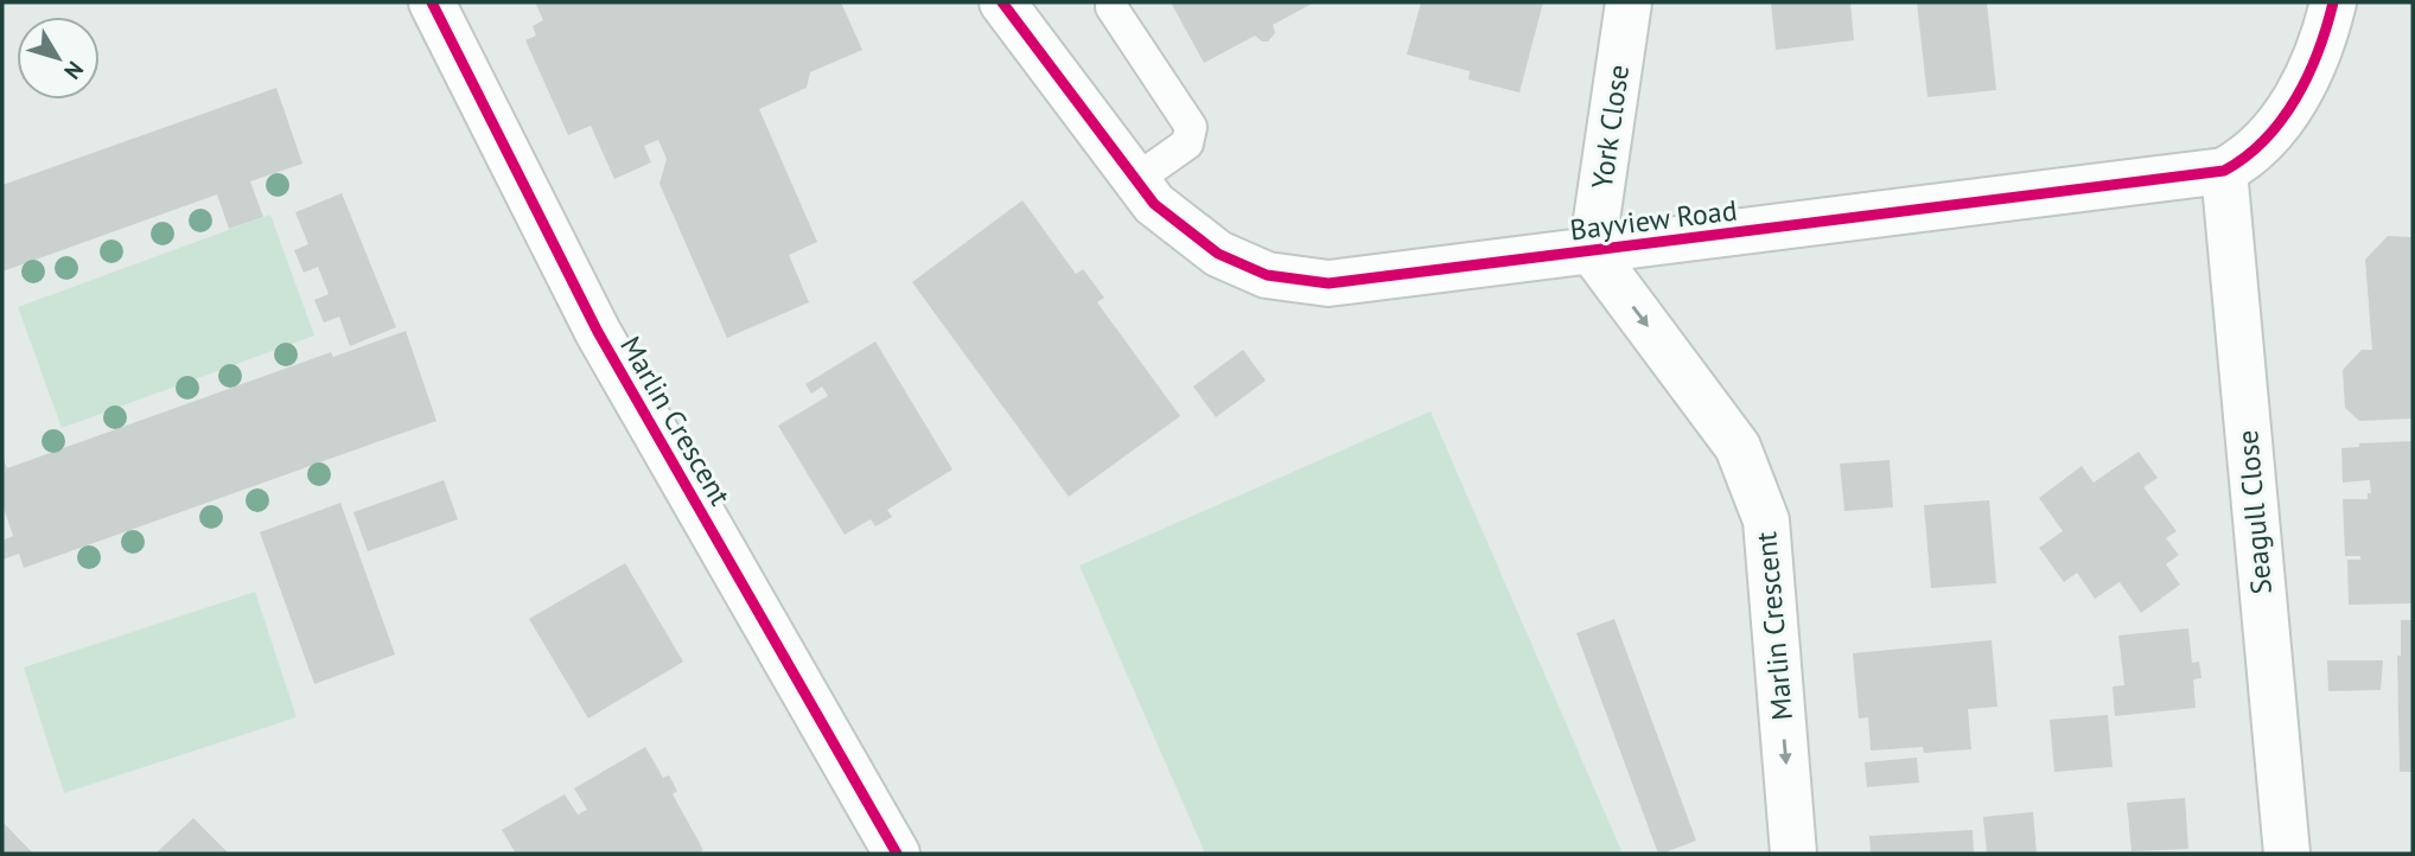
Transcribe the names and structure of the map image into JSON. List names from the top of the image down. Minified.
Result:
{"streets":{"street":["York Close","Bayview Road","Marlin Crescent","Seagull Close"]},"crossings":[["York Close","Bayview Road"],["York Close","Marlin Crescent"],["Bayview Road","Marlin Crescent"],["Bayview Road","Seagull Close"]],"one_way":["Marlin Crescent"],"north":"bottom right"}
